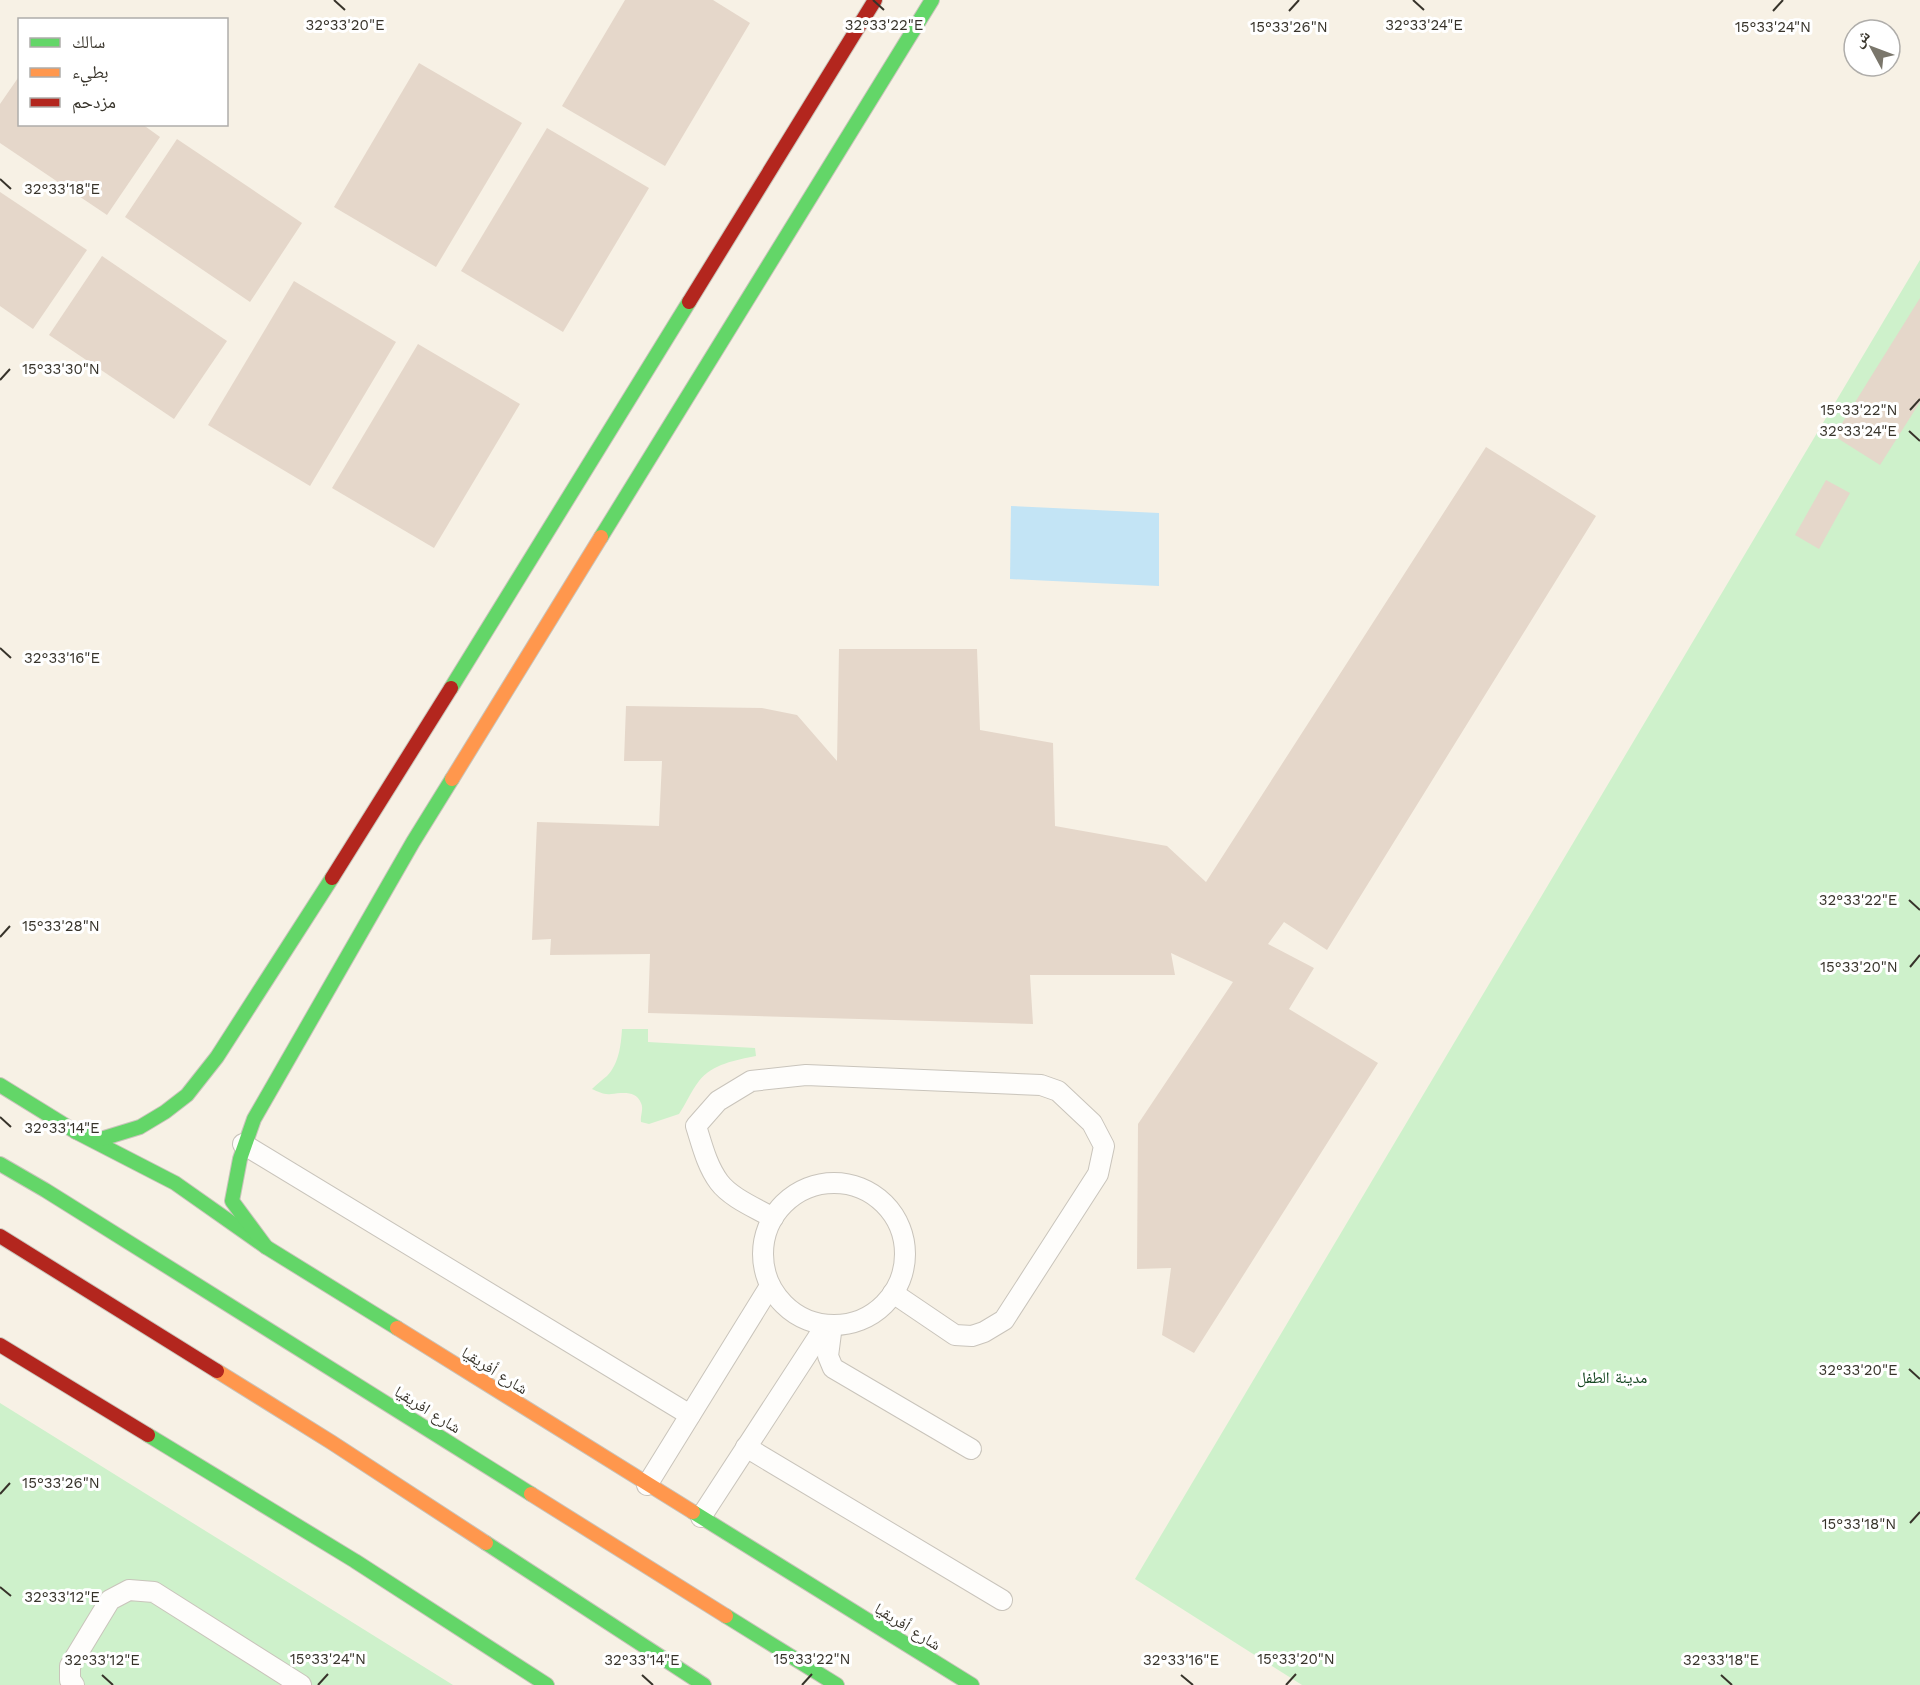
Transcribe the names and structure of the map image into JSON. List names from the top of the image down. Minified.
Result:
{"streets":{"main road":["شارع أفريقيا","شارع افريقيا"]},"parks":["مدينة الطفل"],"legend":["سالك","بطيء","مزدحم"],"north":"top left","coordinates":["32°33'20\"E","32°33'22\"E","32°33'24\"E","15°33'26\"N","15°33'24\"N","32°33'18\"E","15°33'30\"N","15°33'22\"N","32°33'16\"E","15°33'28\"N","15°33'20\"N","32°33'14\"E","15°33'18\"N","32°33'12\"E"]}
